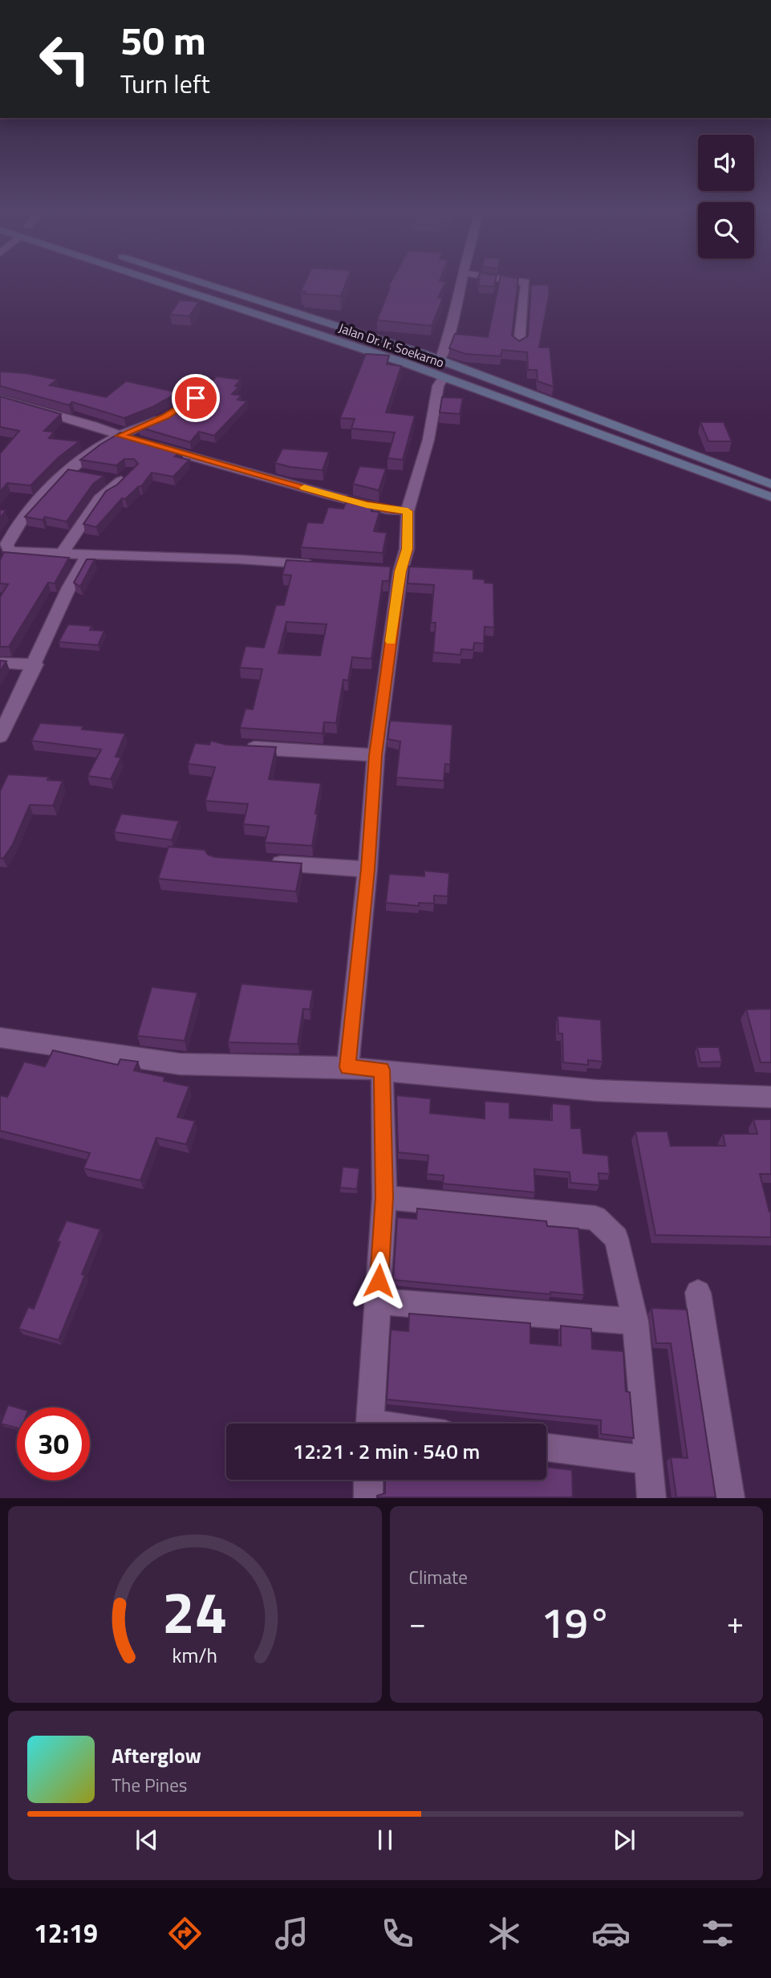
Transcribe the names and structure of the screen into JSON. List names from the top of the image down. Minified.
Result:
{"streets":{"main road":["Jalan Dr. Ir. Soekarno"]},"page":{"turn":["50 m","Turn left"],"limit":"30","trip":"12:21 · 2 min · 540 m","tile":"Climate","heat":["−","19°","+"],"song":["Afterglow","The Pines"],"tabs":"12:19","gauge":["24","km/h"]}}
